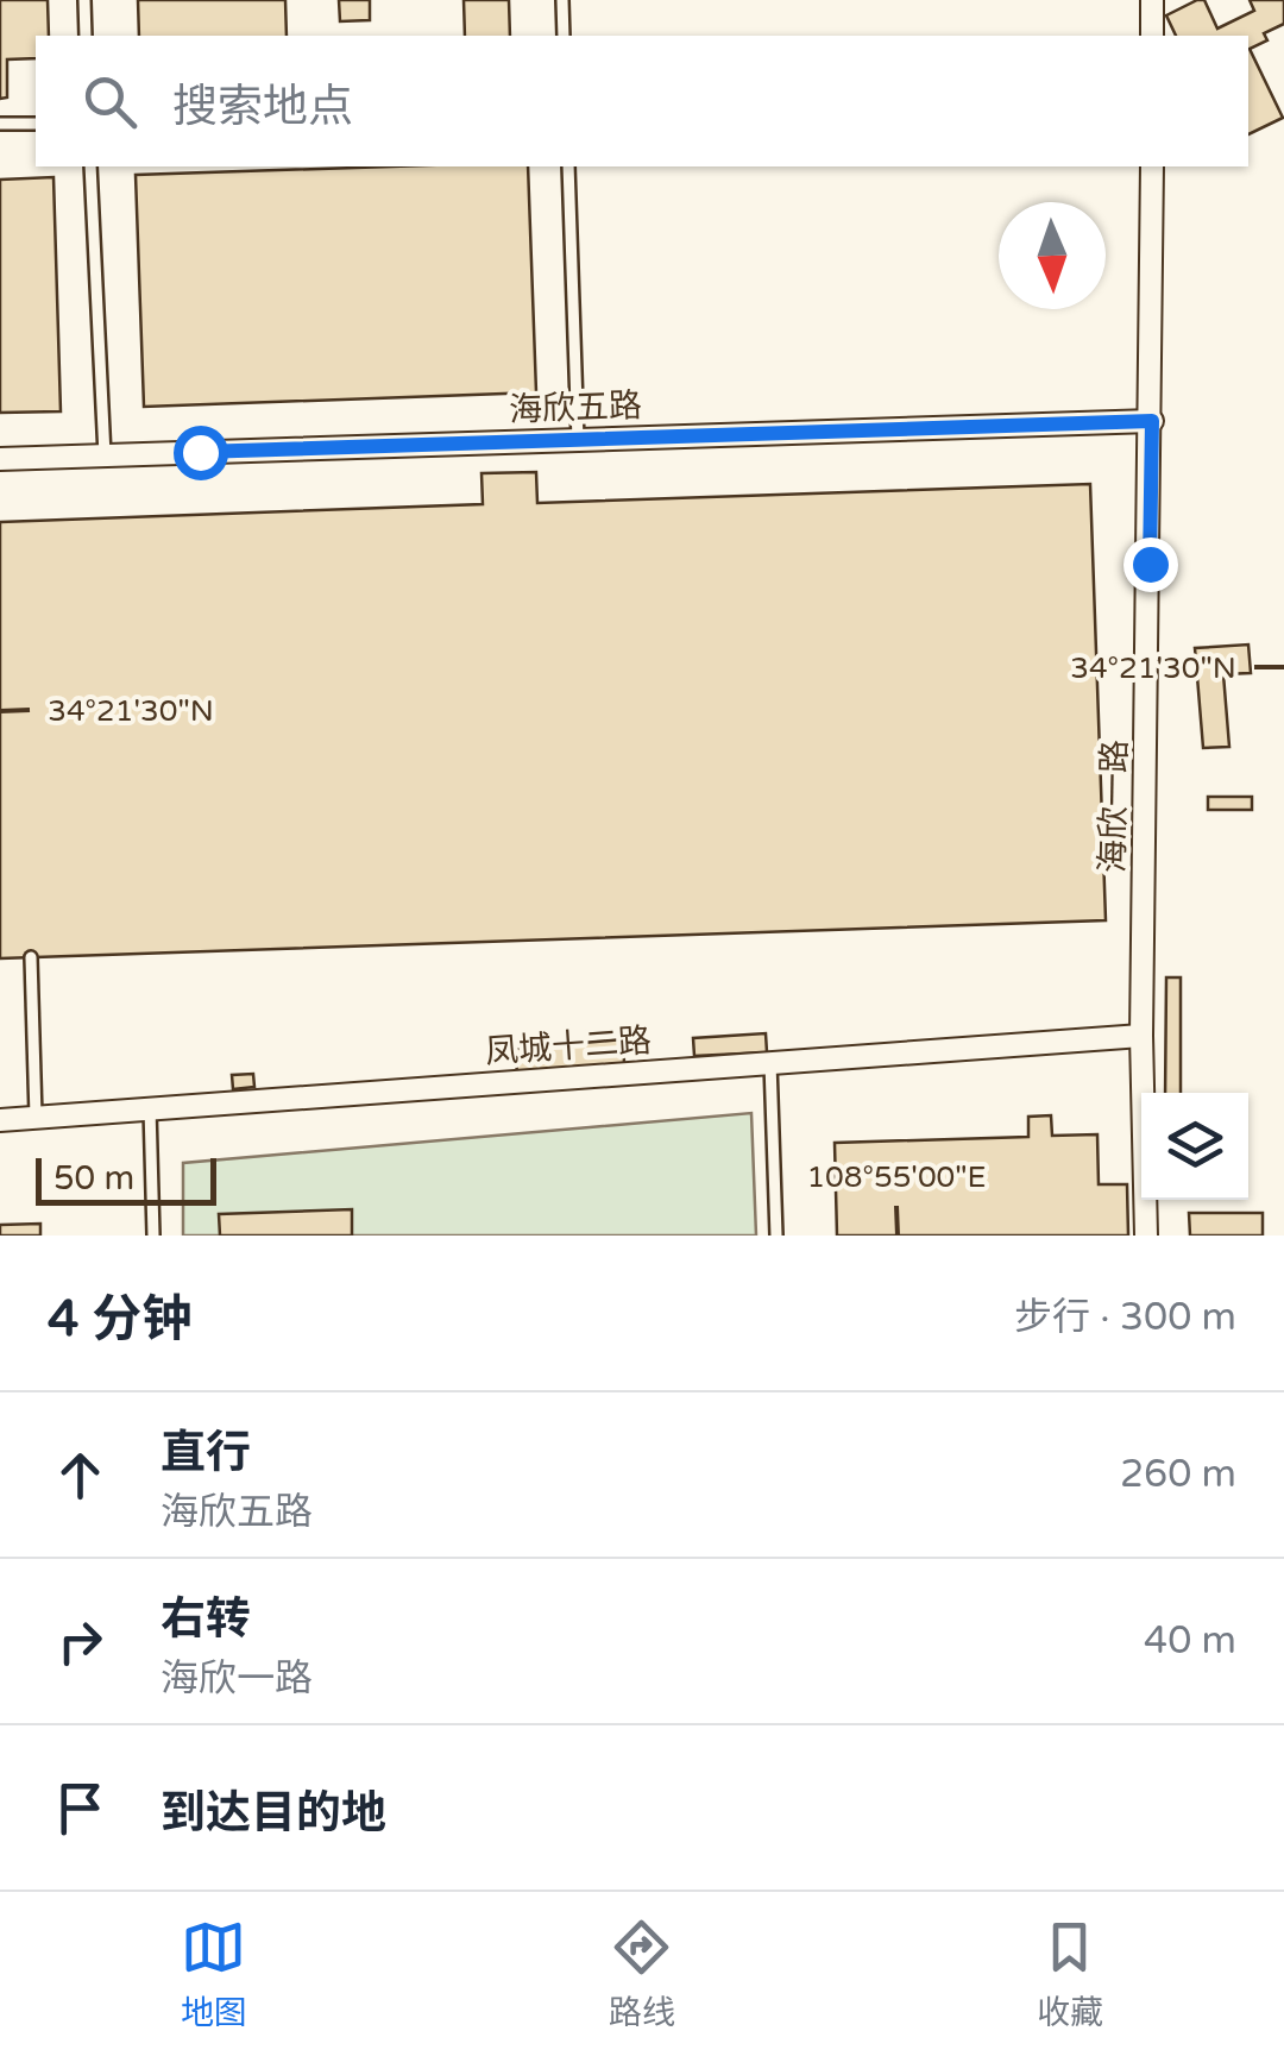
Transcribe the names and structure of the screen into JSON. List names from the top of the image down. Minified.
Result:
{"streets":{"street":["海欣五路","海欣一路","凤城十二路"]},"crossings":[["海欣五路","海欣一路"],["海欣一路","凤城十二路"]],"scale_bar":"50 m","north":"bottom","page":{"search":"搜索地点","scale":"50 m","heading":["4 分钟","步行 · 300 m"],"list":[["直行","海欣五路","260 m"],["右转","海欣一路","40 m"],"到达目的地"],"nav":["地图","路线","收藏"]},"coordinates":["34°21'30\"N","108°55'00\"E"]}
